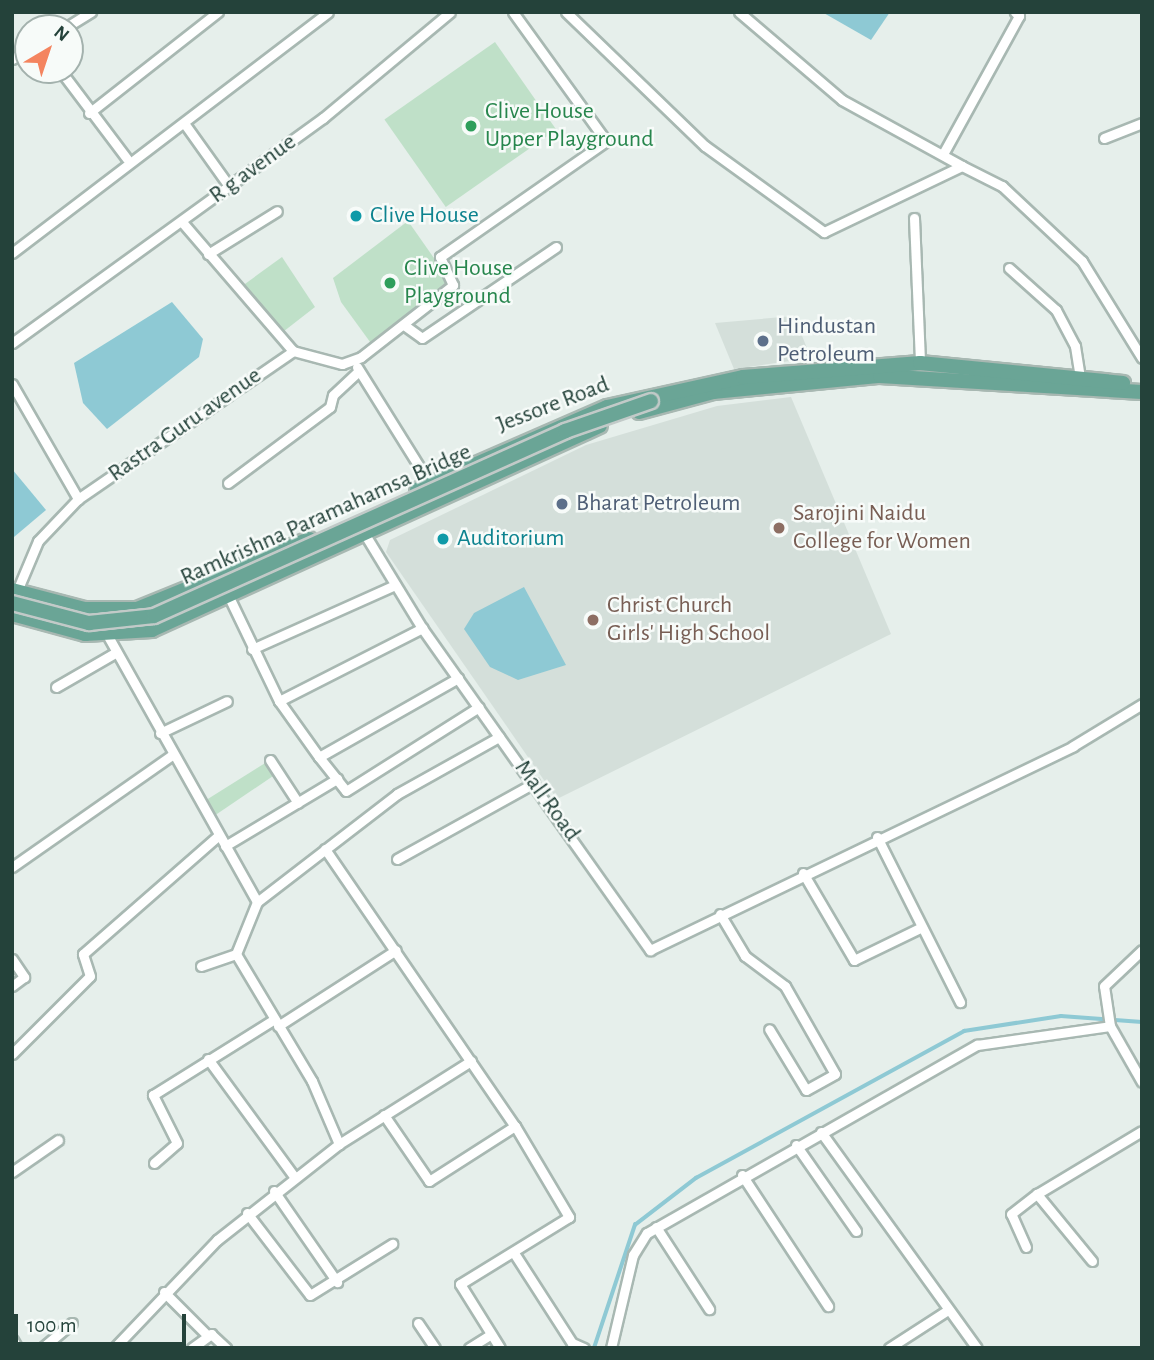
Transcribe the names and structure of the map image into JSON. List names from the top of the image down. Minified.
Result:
{"streets":{"main road":["Jessore Road","Ramkrishna Paramahamsa Bridge"],"street":["R g avenue","Rastra Guru avenue","Mall Road"]},"crossings":[["Jessore Road","Rastra Guru avenue"],["Jessore Road","Ramkrishna Paramahamsa Bridge"],["Jessore Road","Mall Road"],["Rastra Guru avenue","Ramkrishna Paramahamsa Bridge"]],"places":["Clive House Upper Playground","Clive House","Clive House Playground","Hindustan Petroleum","Bharat Petroleum","Sarojini Naidu College for Women","Auditorium","Christ Church Girls' High School"],"scale_bar":"100 m","north":"top right"}
